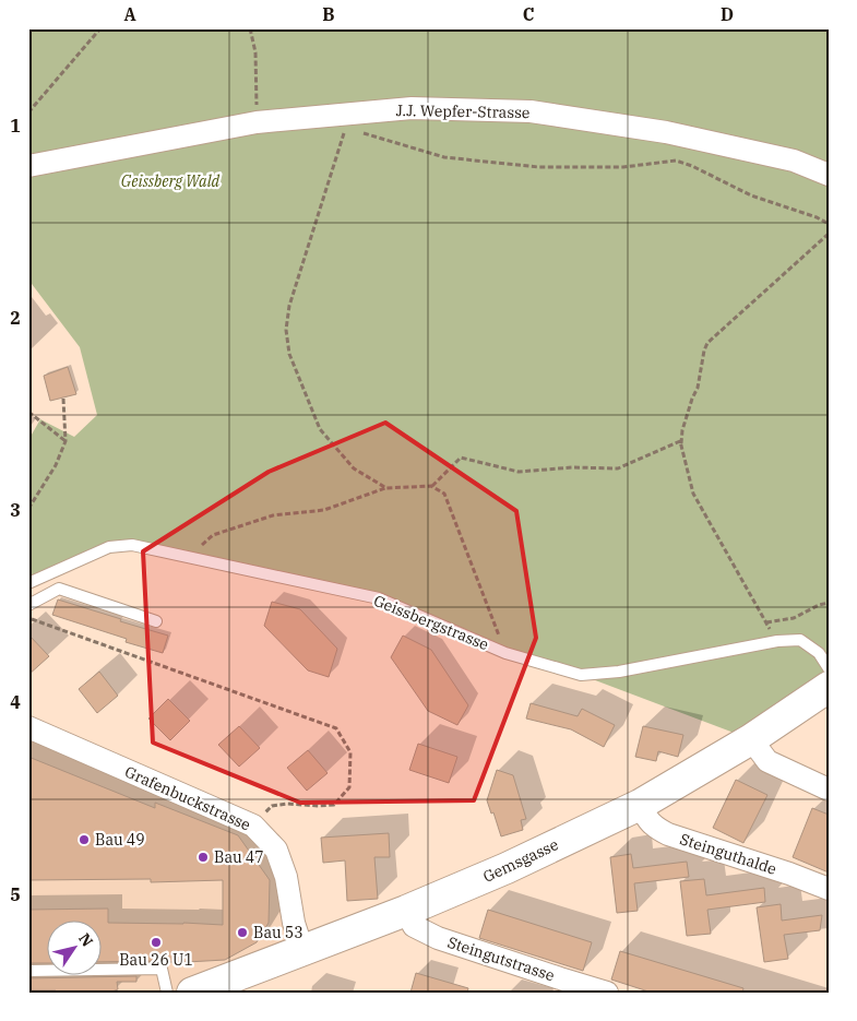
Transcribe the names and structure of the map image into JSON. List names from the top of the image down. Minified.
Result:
{"streets":{"street":["J.J. Wepfer-Strasse","Grafenbuckstrasse","Steinguthalde","Gemsgasse","Steingutstrasse"],"lane":["Geissbergstrasse"]},"crossings":[["Grafenbuckstrasse","Gemsgasse"],["Steinguthalde","Gemsgasse"],["Gemsgasse","Steingutstrasse"]],"parks":["Geissberg Wald"],"places":["Bau 49","Bau 47","Bau 53","Bau 26 U1"],"north":"top right","grid":{"columns":["A","B","C","D"],"rows":["1","2","3","4","5"]}}
